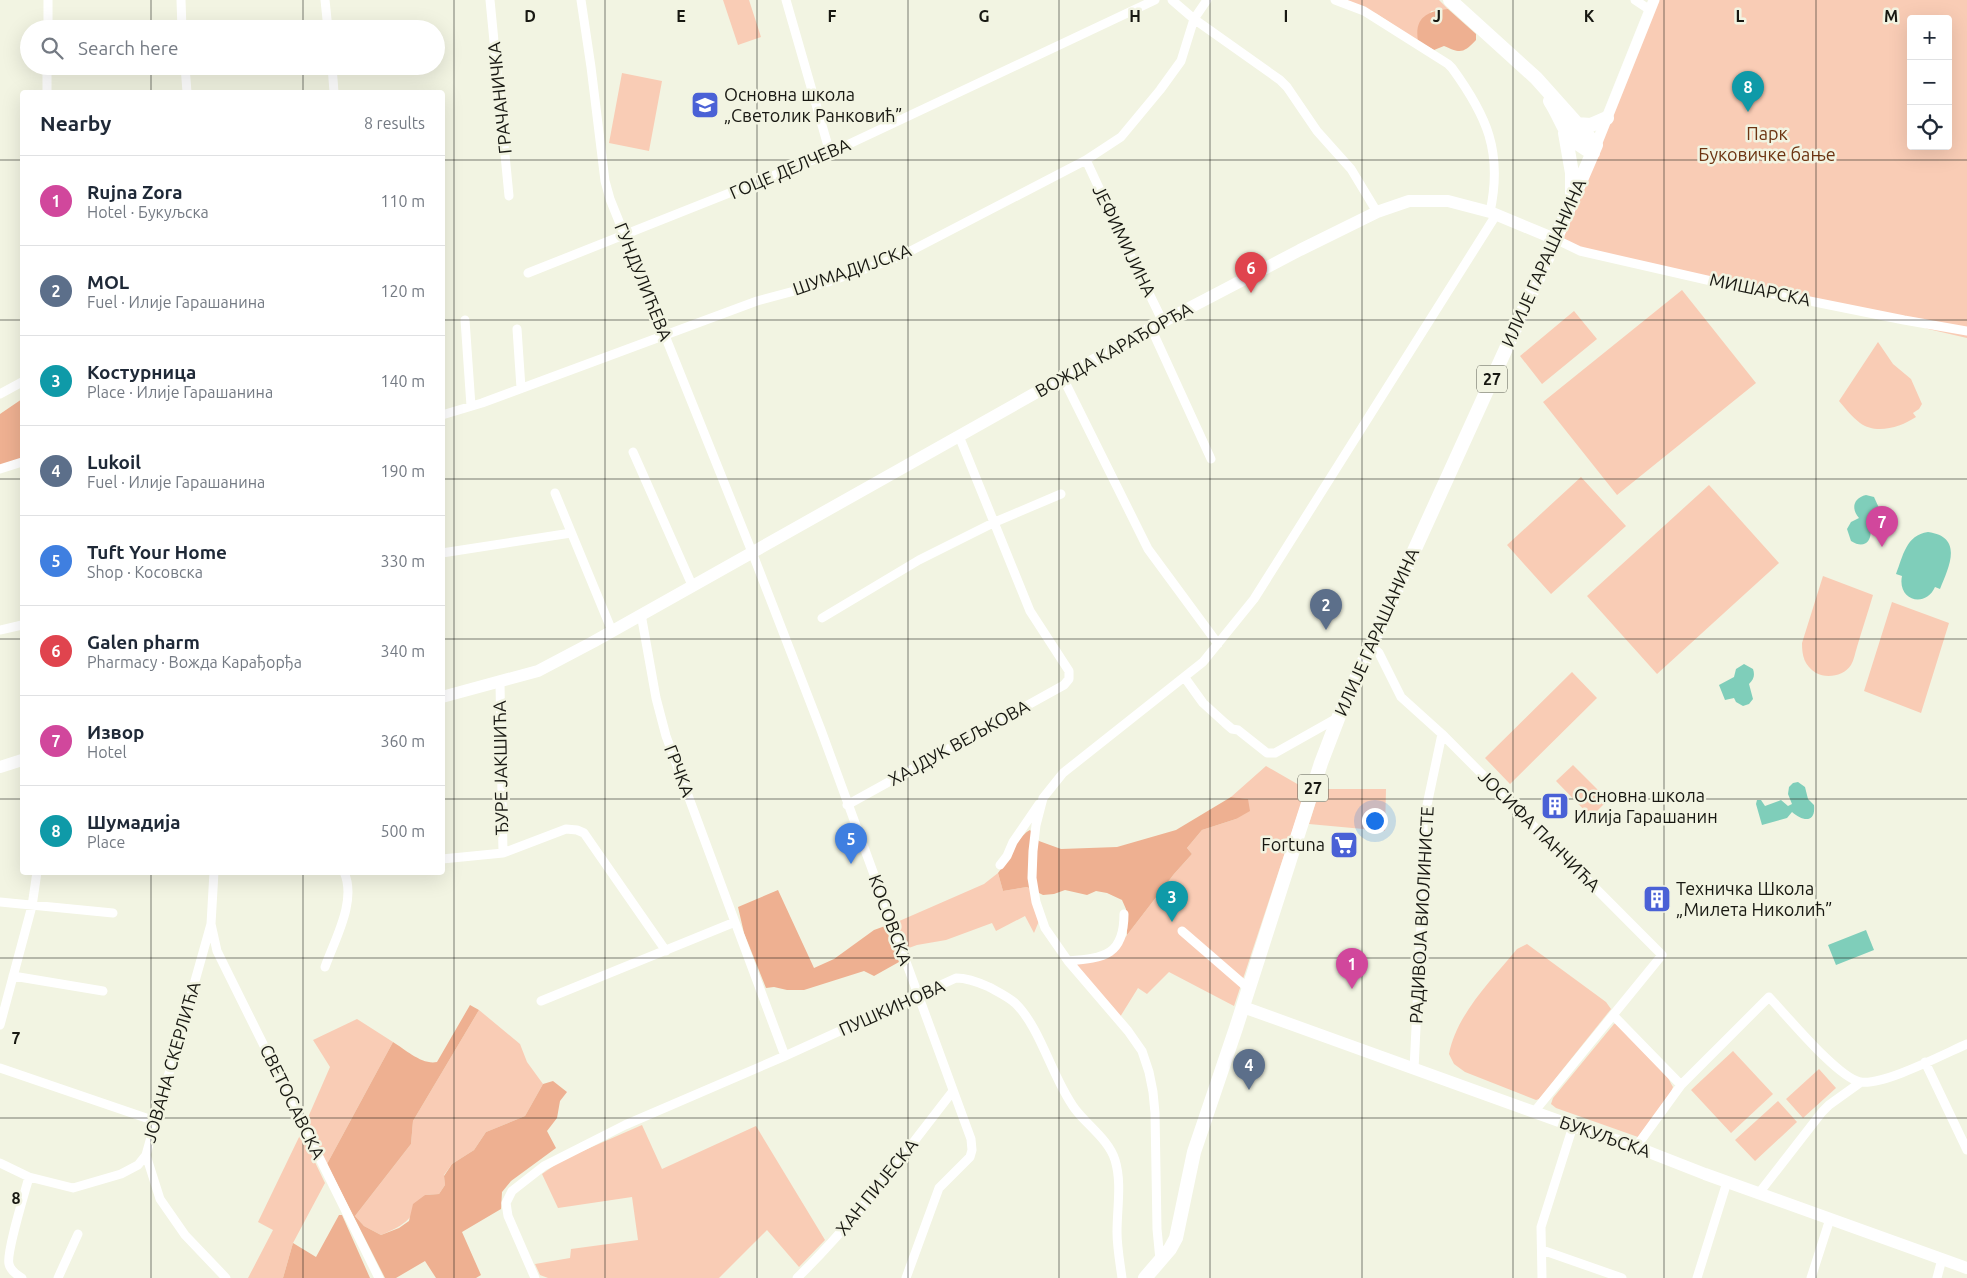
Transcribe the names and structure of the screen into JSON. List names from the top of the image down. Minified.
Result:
{"streets":{"main road":["ИЛИЈЕ ГАРАШАНИНА","ВОЖДА КАРАЂОРЂА","27","БУКУЉСКА"],"street":["ГРАЧАНИЧКА","ГОЦЕ ДЕЛЧЕВА","ЈЕФИМИЈИНА","ШУМАДИЈСКА","ГУНДУЛИЋЕВА","МИШАРСКА","ХАЈДУК ВЕЉКОВА","ЂУРЕ ЈАКШИЋА","ГРЧКА","ЈОСИФА ПАНЧИЋА","РАДИВОЈА ВИОЛИНИСТЕ","КОСОВСКА","ПУШКИНОВА","ЈОВАНА СКЕРЛИЋА","СВЕТОСАВСКА","ХАН ПИЈЕСКА"]},"crossings":[["ГОЦЕ ДЕЛЧЕВА","ГУНДУЛИЋЕВА"],["ЈЕФИМИЈИНА","ШУМАДИЈСКА"],["ЈЕФИМИЈИНА","ВОЖДА КАРАЂОРЂА"],["ИЛИЈЕ ГАРАШАНИНА","МИШАРСКА"],["ИЛИЈЕ ГАРАШАНИНА","ВОЖДА КАРАЂОРЂА"],["ИЛИЈЕ ГАРАШАНИНА","27"],["ИЛИЈЕ ГАРАШАНИНА","ЈОСИФА ПАНЧИЋА"],["ИЛИЈЕ ГАРАШАНИНА","БУКУЉСКА"],["ШУМАДИЈСКА","ГУНДУЛИЋЕВА"],["ГУНДУЛИЋЕВА","ВОЖДА КАРАЂОРЂА"],["ГУНДУЛИЋЕВА","КОСОВСКА"],["МИШАРСКА","ВОЖДА КАРАЂОРЂА"],["ВОЖДА КАРАЂОРЂА","ЂУРЕ ЈАКШИЋА"],["ВОЖДА КАРАЂОРЂА","ГРЧКА"],["ВОЖДА КАРАЂОРЂА","КОСОВСКА"],["ХАЈДУК ВЕЉКОВА","КОСОВСКА"],["ГРЧКА","ПУШКИНОВА"],["ЈОСИФА ПАНЧИЋА","РАДИВОЈА ВИОЛИНИСТЕ"],["РАДИВОЈА ВИОЛИНИСТЕ","БУКУЉСКА"],["КОСОВСКА","ПУШКИНОВА"],["КОСОВСКА","ХАН ПИЈЕСКА"],["ЈОВАНА СКЕРЛИЋА","СВЕТОСАВСКА"]],"parks":["Парк Буковичке бање"],"places":{"school or university":["Основна школа „Светолик Ранковић”"],"building":["Основна школа Илија Гарашанин","Техничка Школа „Милета Николић”"],"supermarket":["Fortuna"]},"page":{"map_buttons":["+","−"],"search":"Search here","pins":["8","6","7","2","5","3","1","4"],"heading":["Nearby","8 results"],"list":[{"mark":"1","name":"Rujna Zora","note":"Hotel · Букуљска","value":"110 m"},{"mark":"2","name":"MOL","note":"Fuel · Илије Гарашанина","value":"120 m"},{"mark":"3","name":"Костурница","note":"Place · Илије Гарашанина","value":"140 m"},{"mark":"4","name":"Lukoil","note":"Fuel · Илије Гарашанина","value":"190 m"},{"mark":"5","name":"Tuft Your Home","note":"Shop · Косовска","value":"330 m"},{"mark":"6","name":"Galen pharm","note":"Pharmacy · Вожда Карађорђа","value":"340 m"},{"mark":"7","name":"Извор","note":"Hotel","value":"360 m"},{"mark":"8","name":"Шумадија","note":"Place","value":"500 m"}]},"grid":{"columns":["D","E","F","G","H","I","J","K","L","M"],"rows":["7","8"]}}
